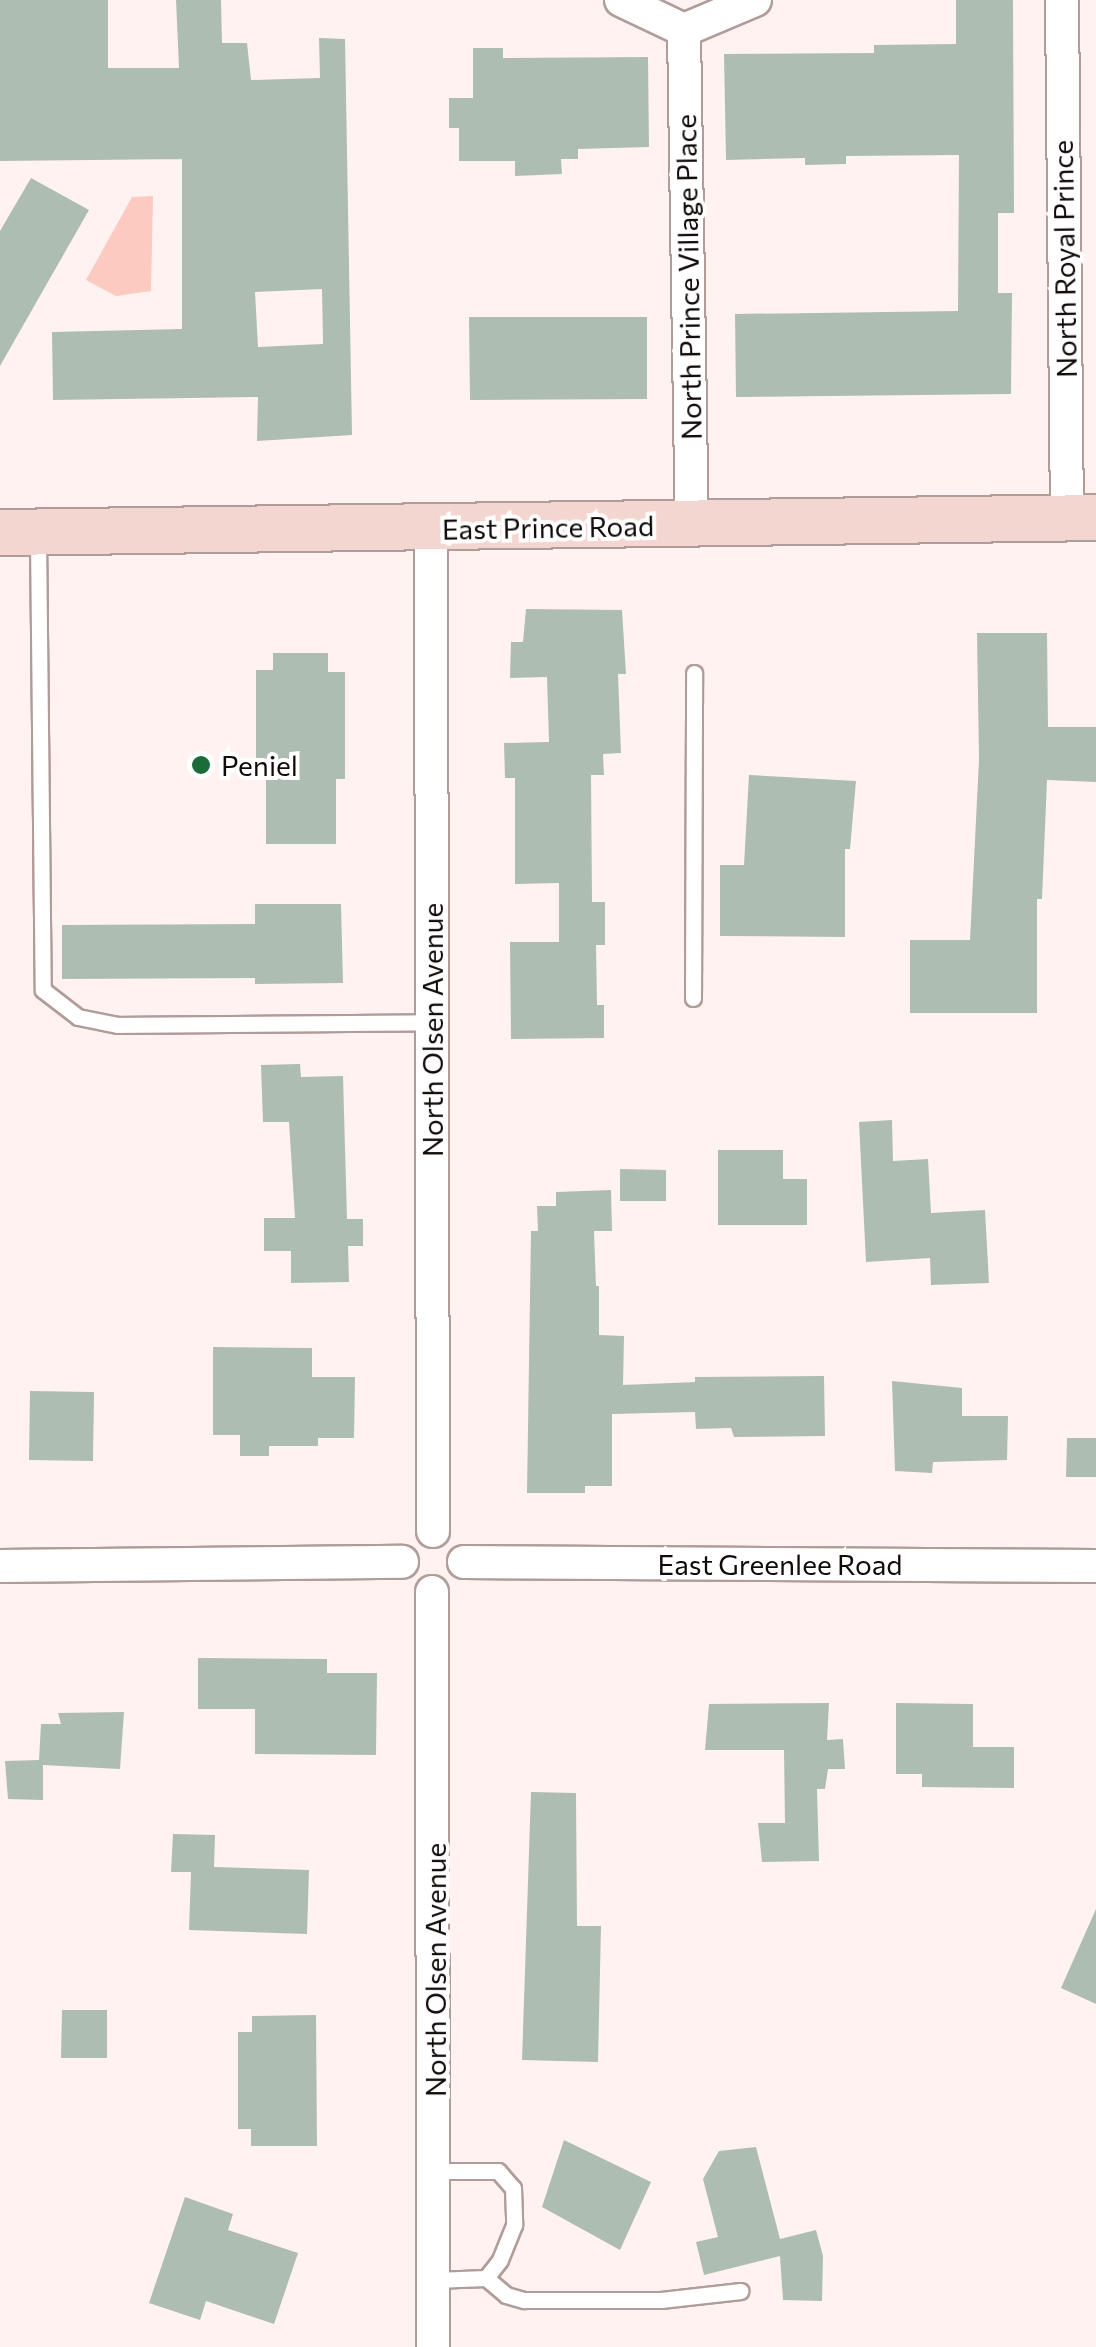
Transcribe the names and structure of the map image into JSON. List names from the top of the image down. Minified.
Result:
{"streets":{"main road":["East Prince Road"],"street":["North Royal Prince","North Prince Village Place","North Olsen Avenue","East Greenlee Road"]},"crossings":[["North Royal Prince","East Prince Road"],["North Prince Village Place","East Prince Road"],["East Prince Road","North Olsen Avenue"],["North Olsen Avenue","East Greenlee Road"]],"places":["Peniel"]}
